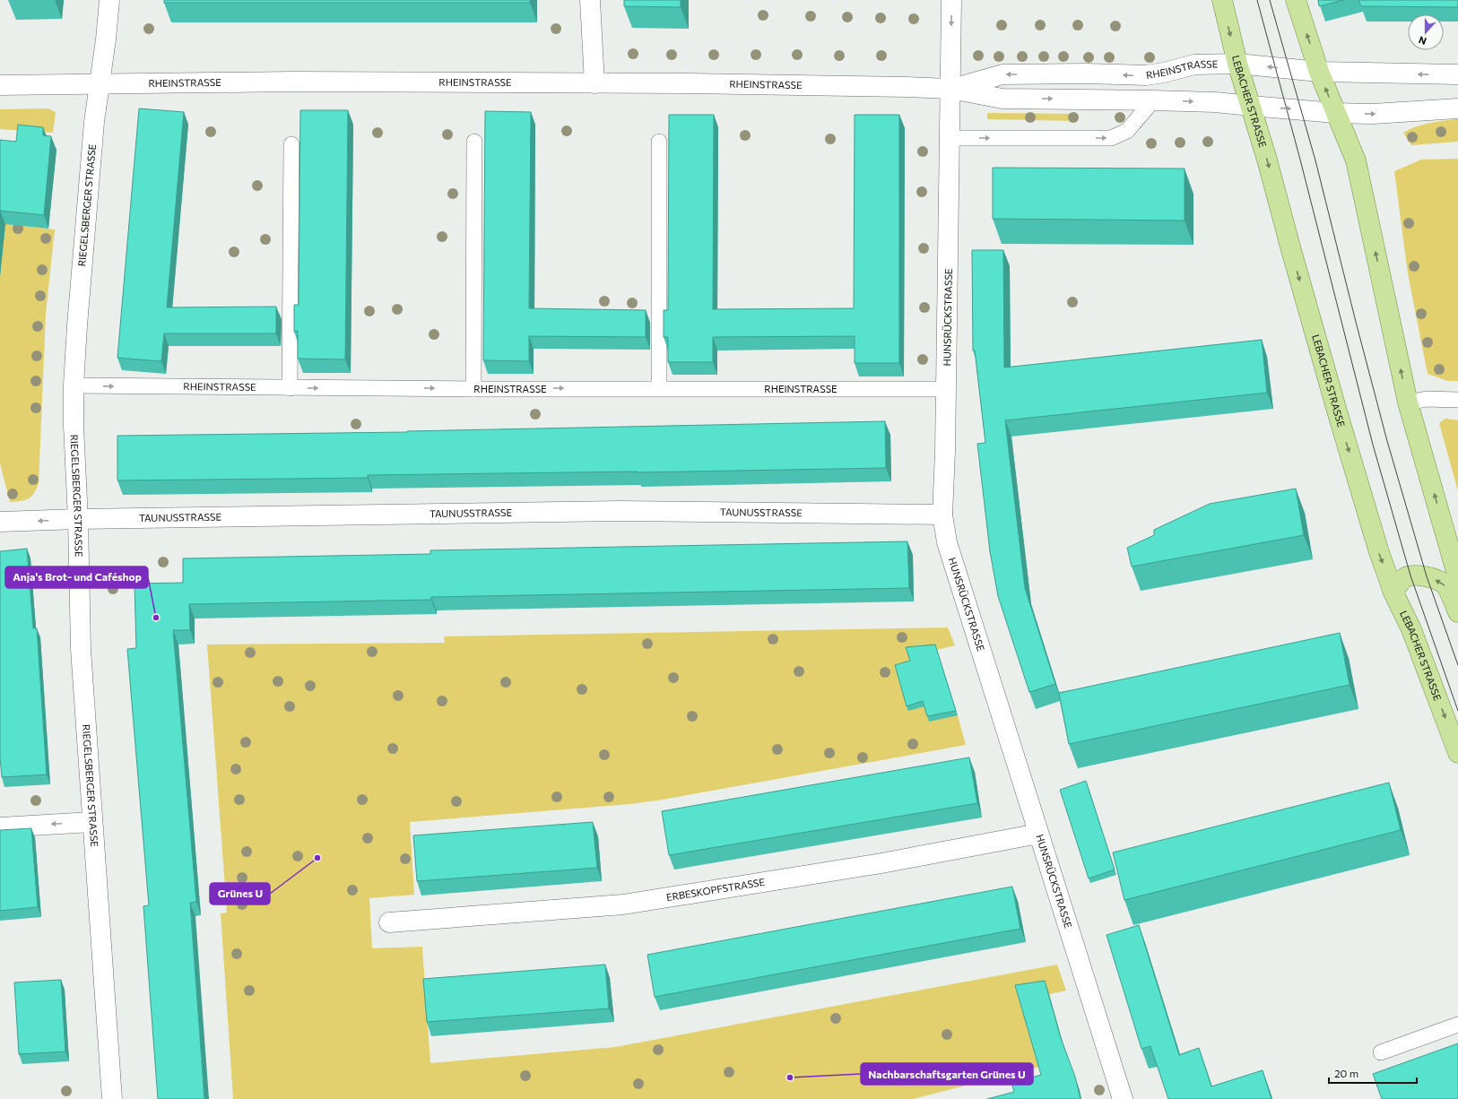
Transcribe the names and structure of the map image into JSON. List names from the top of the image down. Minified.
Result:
{"streets":{"main road":["LEBACHER STRASSE"],"street":["RHEINSTRASSE","RIEGELSBERGER STRASSE","HUNSRÜCKSTRASSE","TAUNUSSTRASSE","ERBESKOPFSTRASSE"]},"crossings":[["RHEINSTRASSE","LEBACHER STRASSE"],["RHEINSTRASSE","RIEGELSBERGER STRASSE"],["RHEINSTRASSE","HUNSRÜCKSTRASSE"],["RIEGELSBERGER STRASSE","TAUNUSSTRASSE"],["HUNSRÜCKSTRASSE","TAUNUSSTRASSE"],["HUNSRÜCKSTRASSE","ERBESKOPFSTRASSE"]],"places":["Anja's Brot- und Caféshop","Grünes U","Nachbarschaftsgarten Grünes U"],"scale_bar":"20 m","north":"bottom"}
